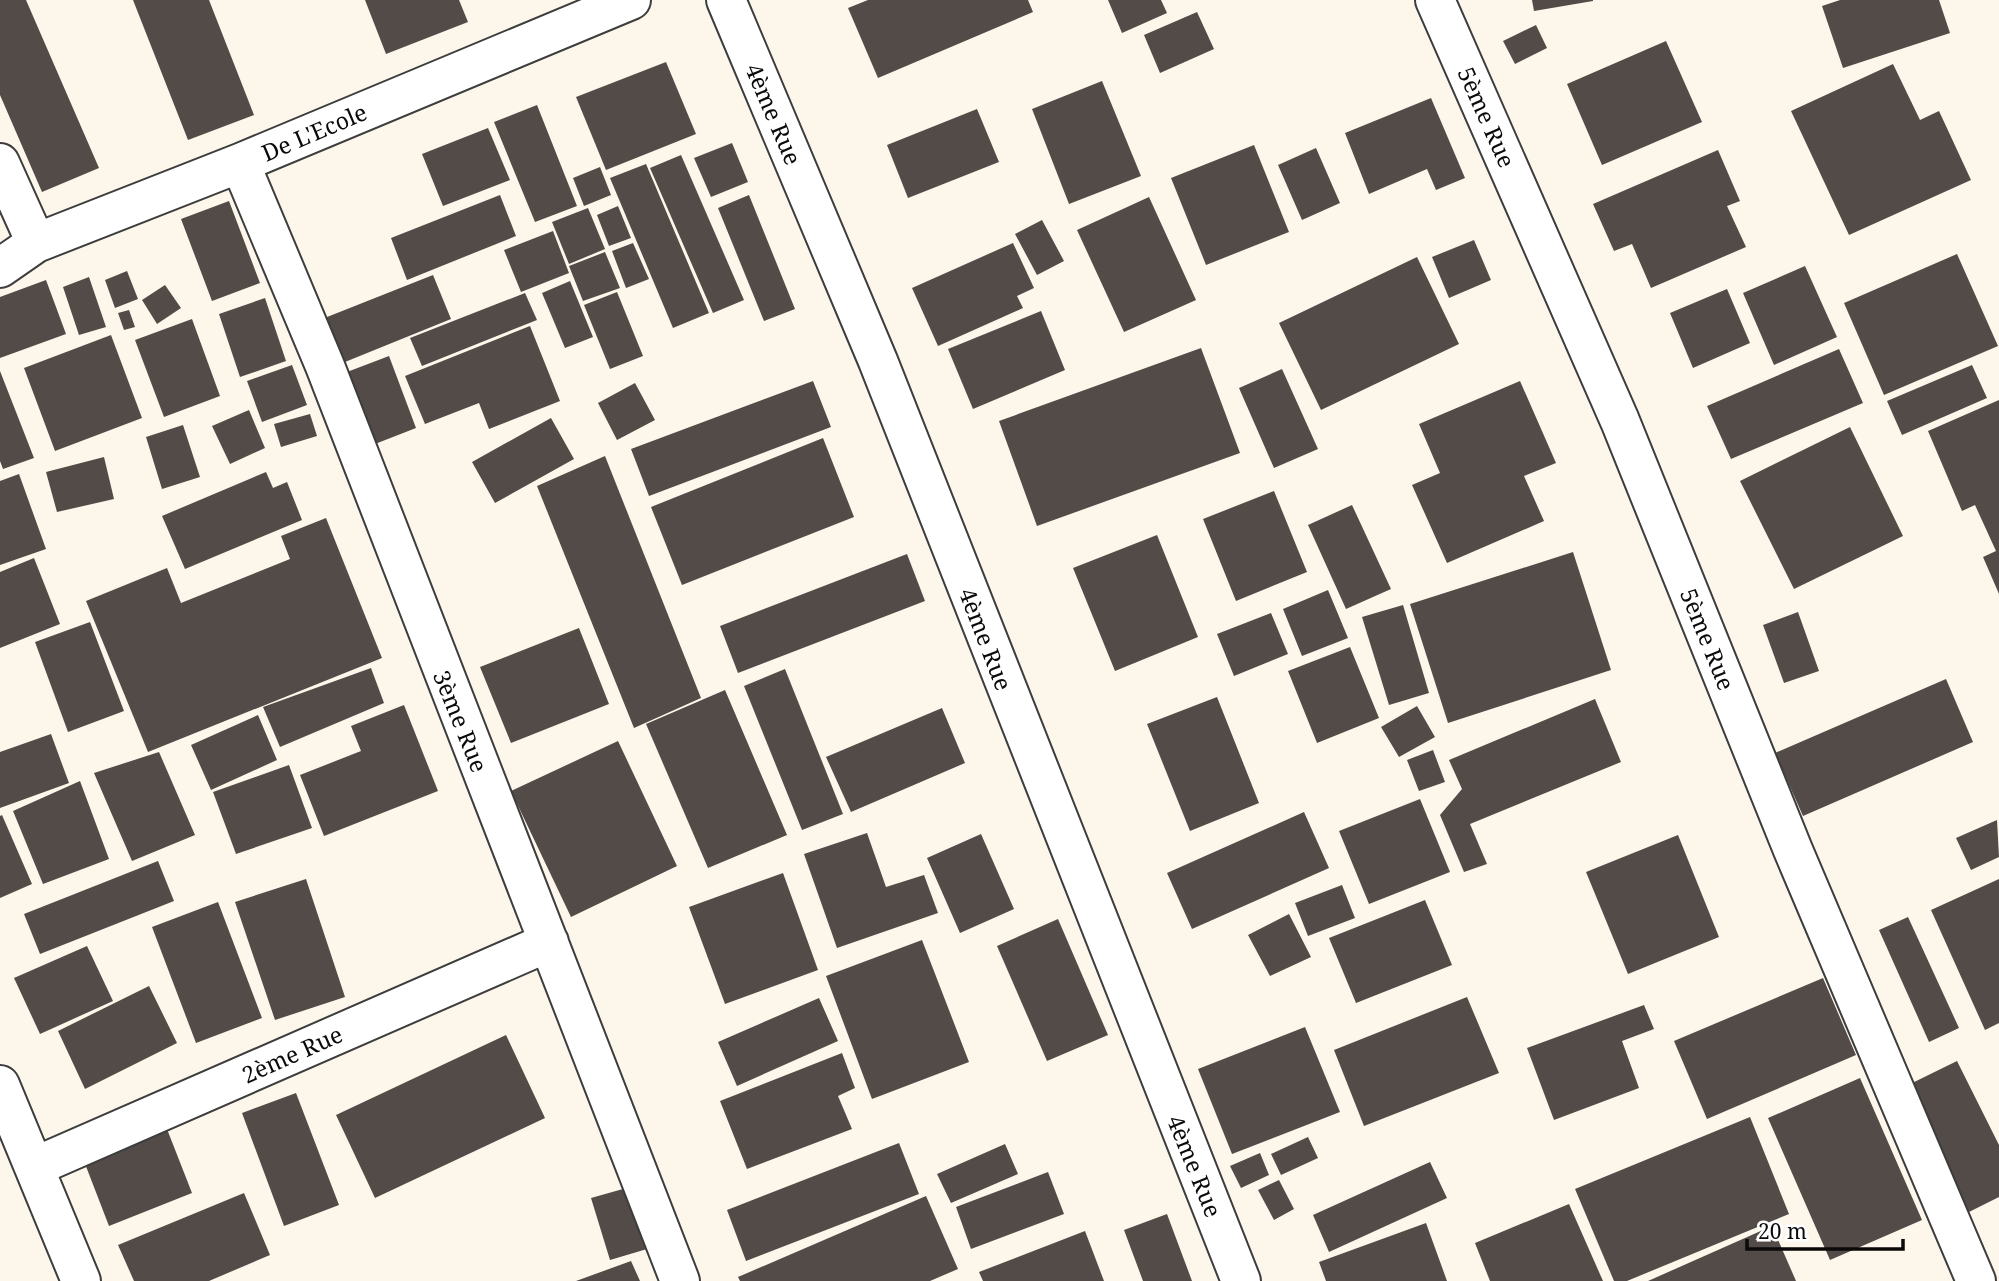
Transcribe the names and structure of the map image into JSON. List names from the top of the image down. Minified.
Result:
{"streets":{"street":["4ème Rue","5ème Rue","De L'Ecole","3ème Rue","2ème Rue"]},"crossings":[["De L'Ecole","3ème Rue"],["3ème Rue","2ème Rue"]],"scale_bar":"20 m"}
